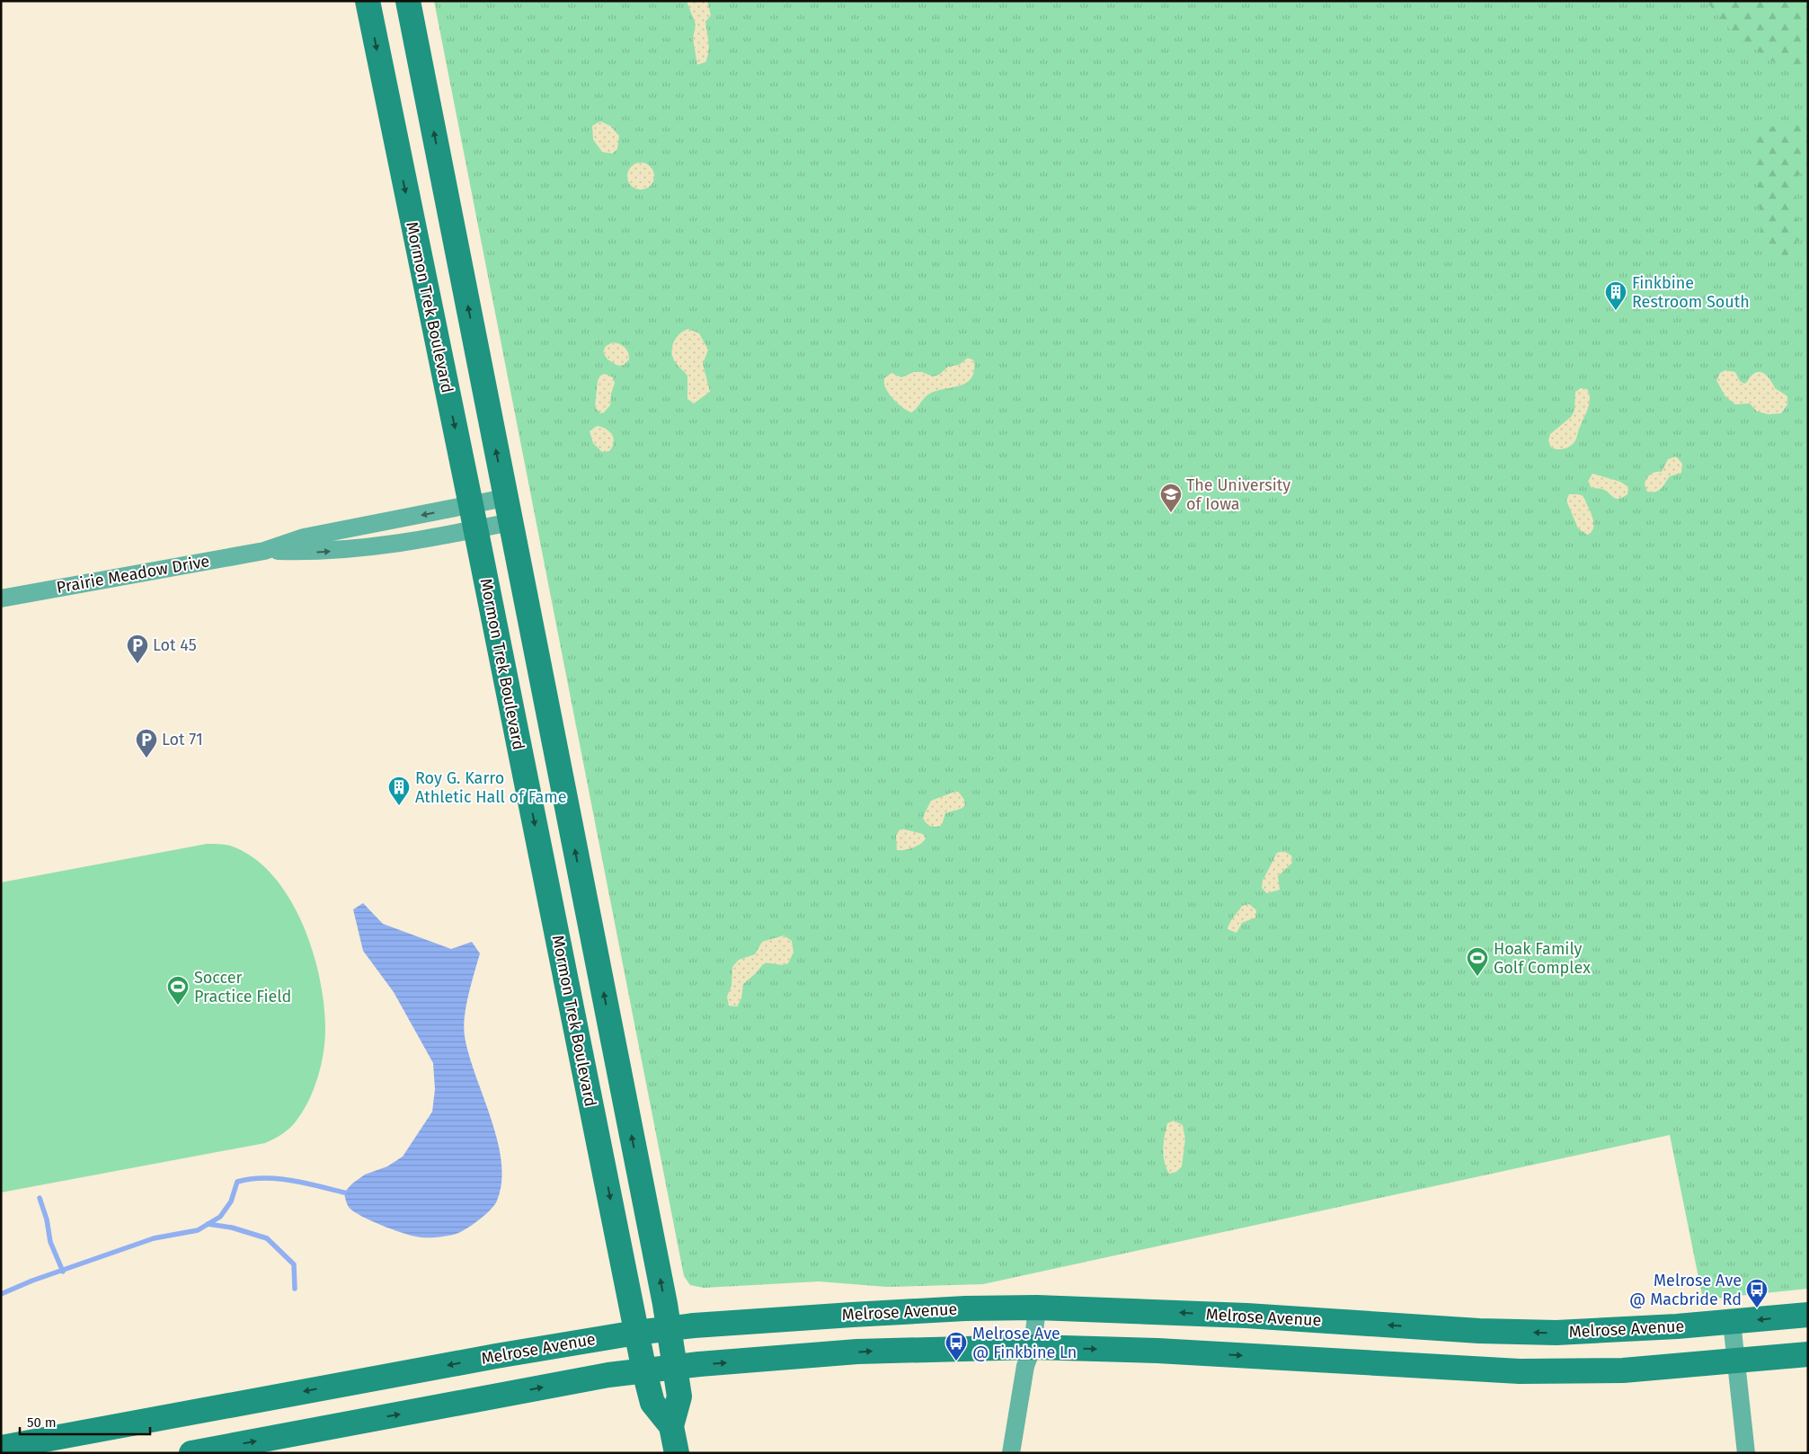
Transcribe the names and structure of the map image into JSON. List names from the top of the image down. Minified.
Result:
{"streets":{"main road":["Mormon Trek Boulevard","Melrose Avenue"],"street":["Prairie Meadow Drive"]},"crossings":[["Mormon Trek Boulevard","Prairie Meadow Drive"],["Mormon Trek Boulevard","Melrose Avenue"]],"places":{"building":["Finkbine Restroom South","Roy G. Karro Athletic Hall of Fame"],"school or university":["The University of Iowa"],"parking":["Lot 45","Lot 71"],"sports":["Hoak Family Golf Complex","Soccer Practice Field"],"bus stop":["Melrose Ave @ Macbride Rd","Melrose Ave @ Finkbine Ln"]},"scale_bar":"50 m"}
